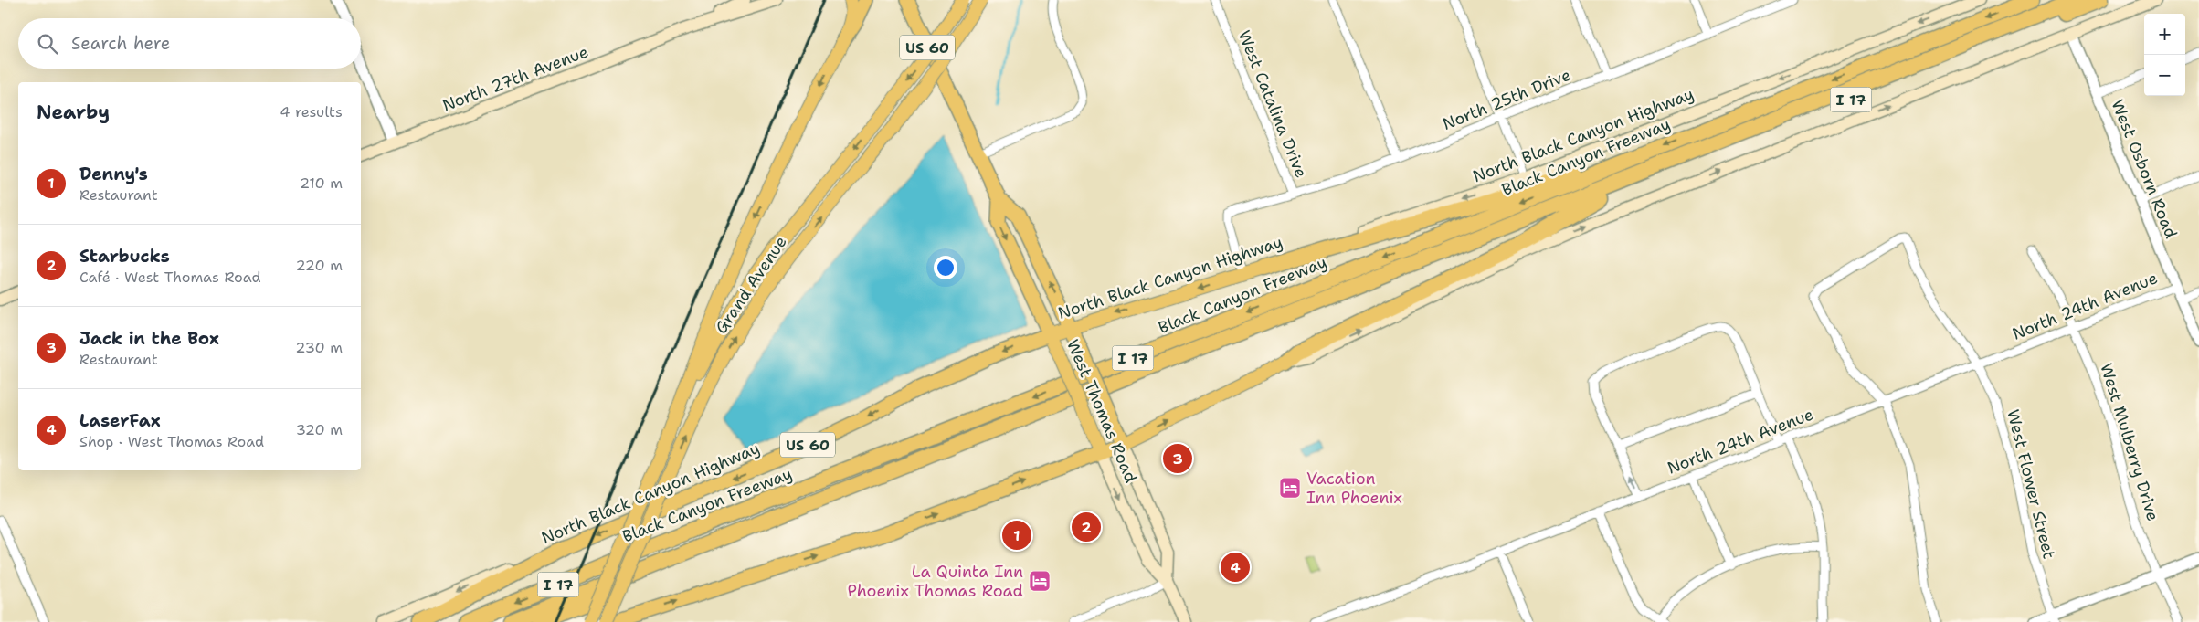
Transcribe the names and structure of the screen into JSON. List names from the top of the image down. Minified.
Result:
{"streets":{"highway":["US 60","I 17","North Black Canyon Highway","Black Canyon Freeway","West Thomas Road"],"main road":["North 27th Avenue","Grand Avenue"],"street":["North 25th Drive","West Catalina Drive","West Osborn Road","North 24th Avenue","West Mulberry Drive","West Flower Street"]},"crossings":[["North 25th Drive","West Catalina Drive"],["North 25th Drive","North Black Canyon Highway"],["North Black Canyon Highway","West Thomas Road"],["West Osborn Road","North 24th Avenue"],["North 24th Avenue","West Mulberry Drive"],["North 24th Avenue","West Flower Street"]],"places":{"hotel":["Vacation Inn Phoenix","La Quinta Inn Phoenix Thomas Road"]},"page":{"map_buttons":["+","−"],"search":"Search here","heading":["Nearby","4 results"],"list":[{"mark":"1","name":"Denny's","note":"Restaurant","value":"210 m"},{"mark":"2","name":"Starbucks","note":"Café · West Thomas Road","value":"220 m"},{"mark":"3","name":"Jack in the Box","note":"Restaurant","value":"230 m"},{"mark":"4","name":"LaserFax","note":"Shop · West Thomas Road","value":"320 m"}],"pins":["3","2","1","4"]}}
